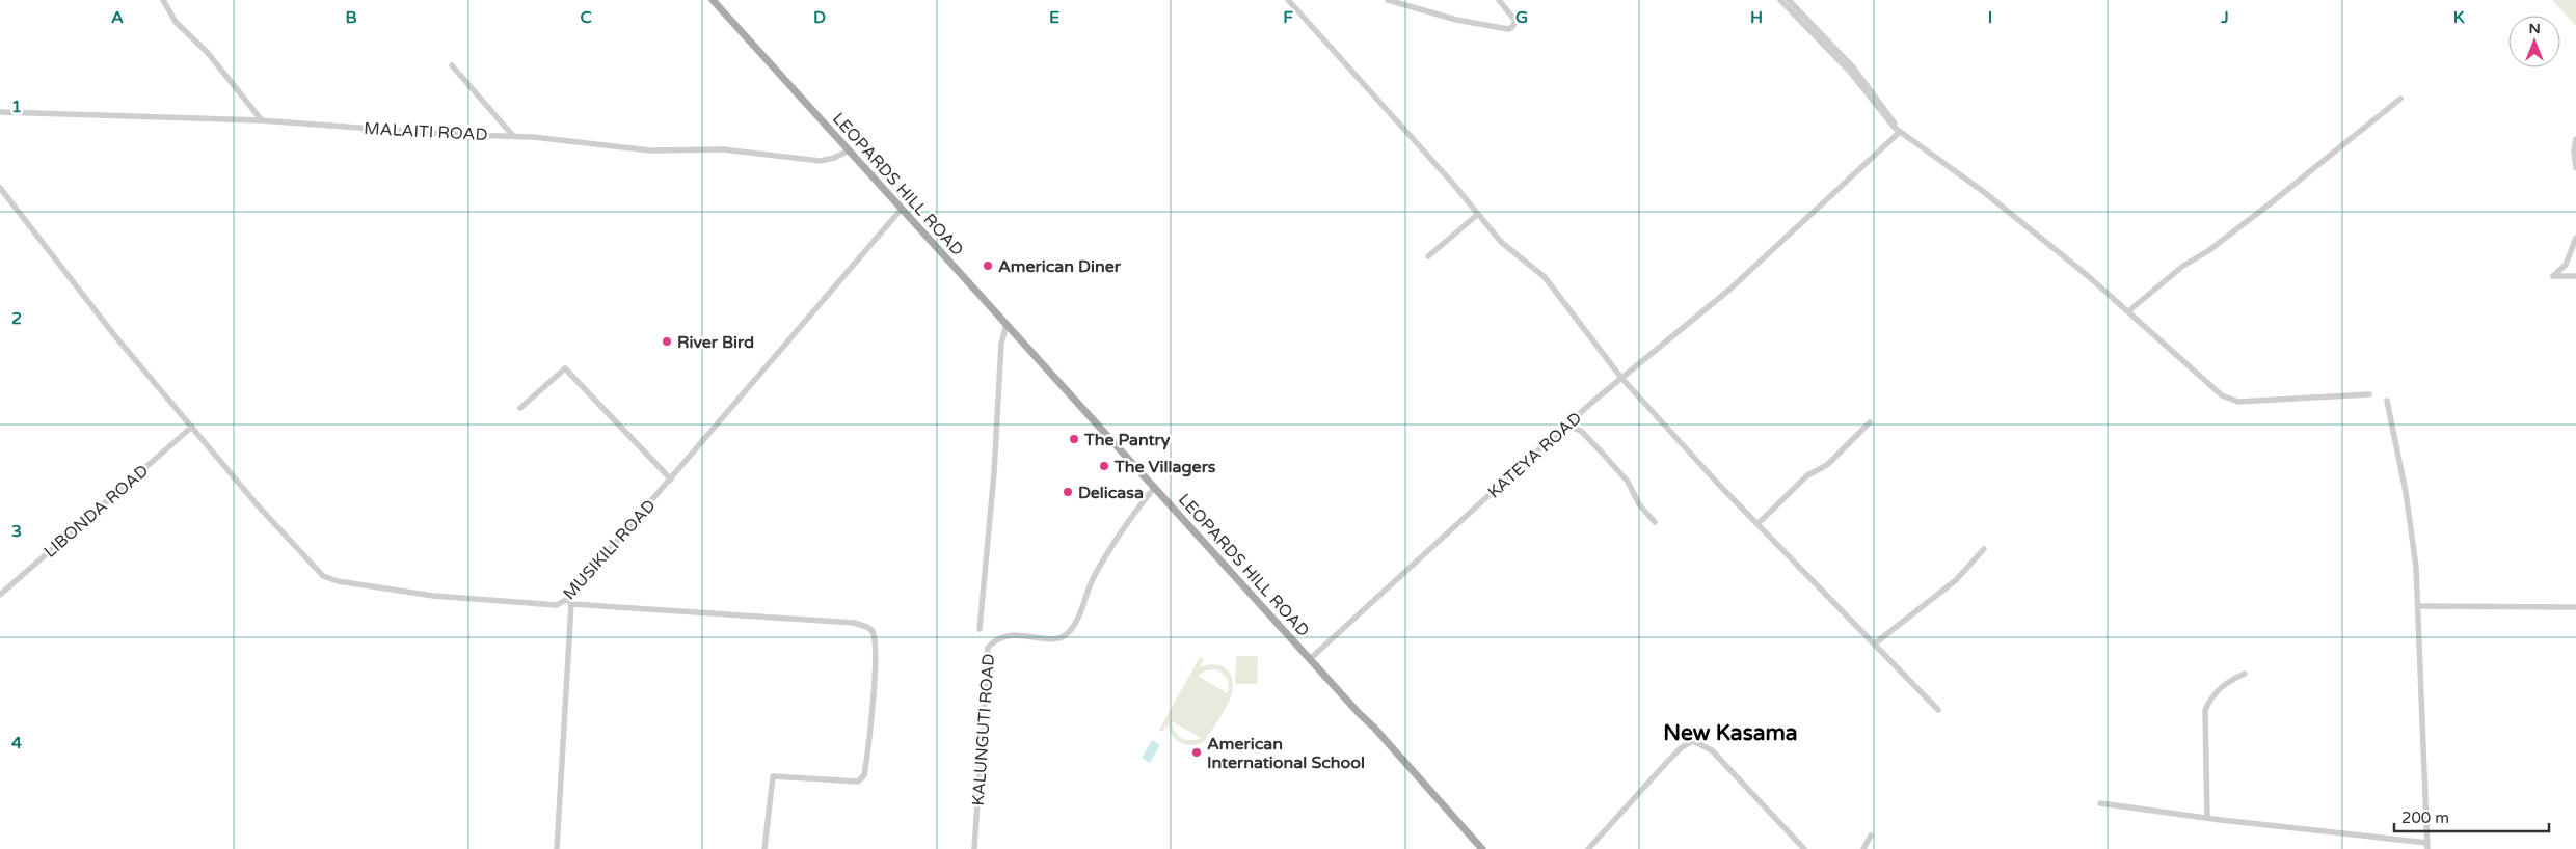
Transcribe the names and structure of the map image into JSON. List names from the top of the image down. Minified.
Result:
{"streets":{"main road":["LEOPARDS HILL ROAD"],"street":["MALAITI ROAD","KATEYA ROAD","LIBONDA ROAD","MUSIKILI ROAD","KALUNGUTI ROAD"]},"crossings":[["MALAITI ROAD","LEOPARDS HILL ROAD"],["LEOPARDS HILL ROAD","KATEYA ROAD"],["LEOPARDS HILL ROAD","MUSIKILI ROAD"],["LEOPARDS HILL ROAD","KALUNGUTI ROAD"],["LIBONDA ROAD","MUSIKILI ROAD"]],"districts":["New Kasama"],"places":["American Diner","River Bird","The Pantry","The Villagers","Delicasa","American International School"],"scale_bar":"200 m","north":"top","grid":{"columns":["A","B","C","D","E","F","G","H","I","J","K"],"rows":["1","2","3","4"]}}
